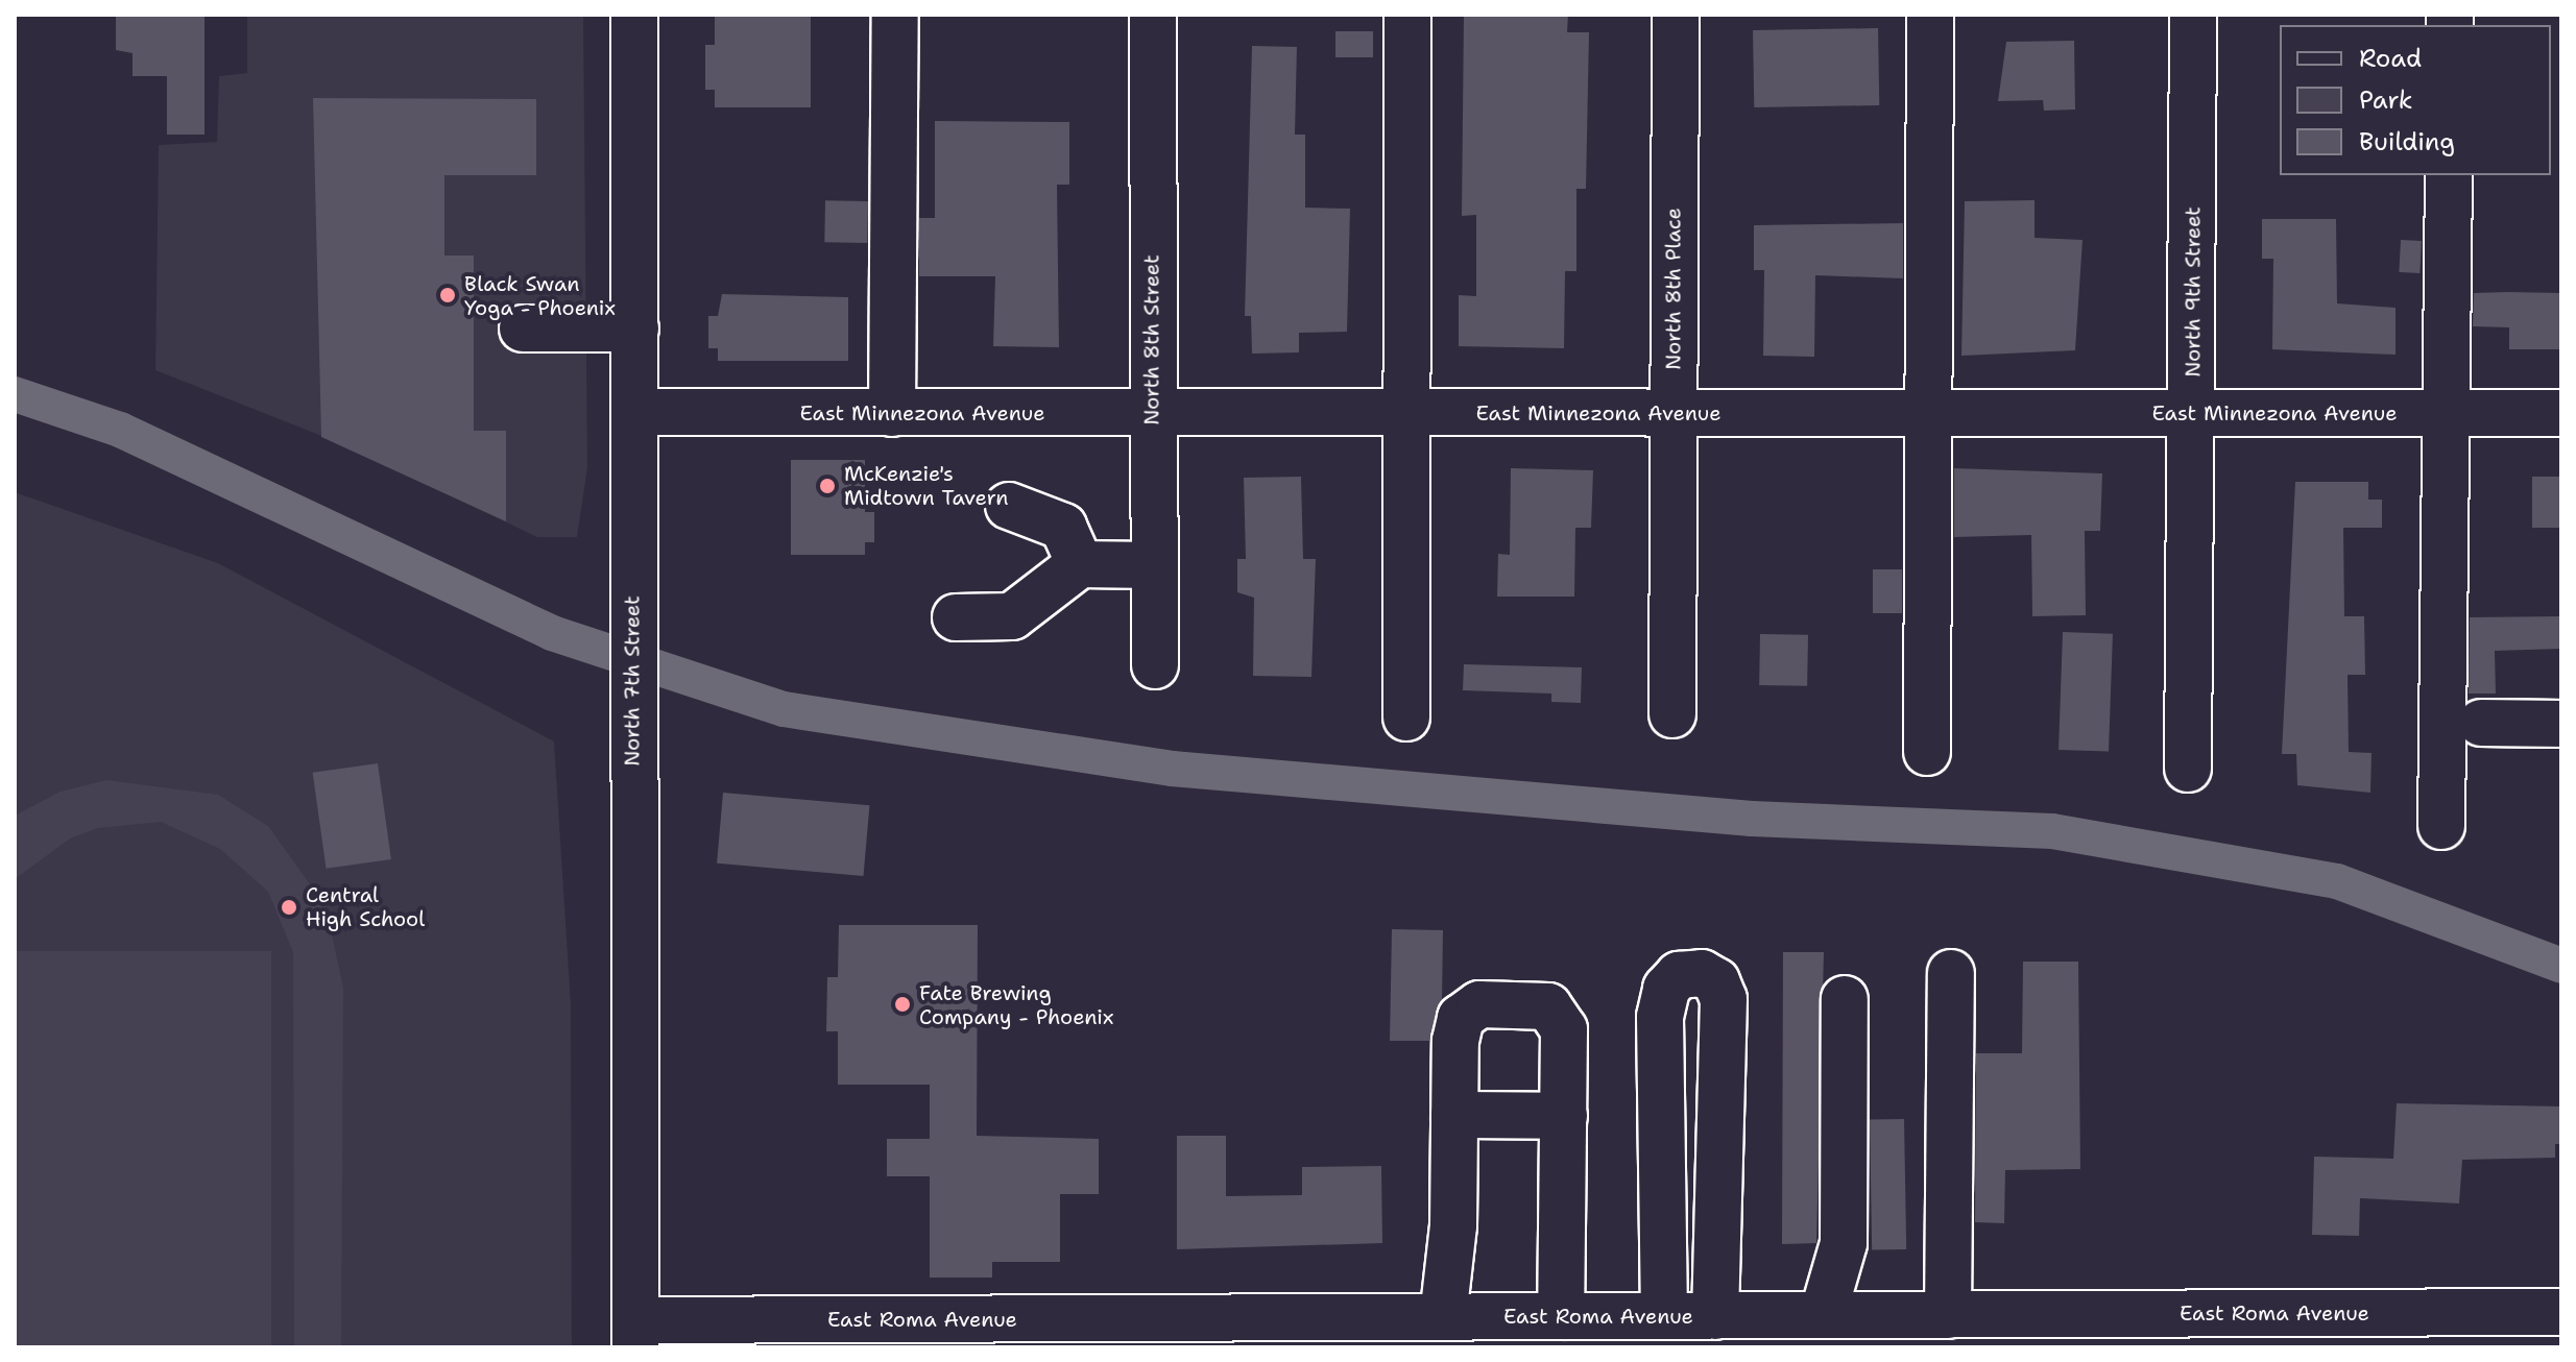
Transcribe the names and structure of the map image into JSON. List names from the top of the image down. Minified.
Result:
{"streets":{"street":["North 8th Place","North 9th Street","North 8th Street","East Minnezona Avenue","North 7th Street","East Roma Avenue"]},"crossings":[["North 8th Place","East Minnezona Avenue"],["North 9th Street","East Minnezona Avenue"],["North 8th Street","East Minnezona Avenue"],["East Minnezona Avenue","North 7th Street"],["North 7th Street","East Roma Avenue"]],"places":["Black Swan Yoga - Phoenix","McKenzie's Midtown Tavern","Central High School","Fate Brewing Company - Phoenix"],"legend":["Road","Park","Building"]}
